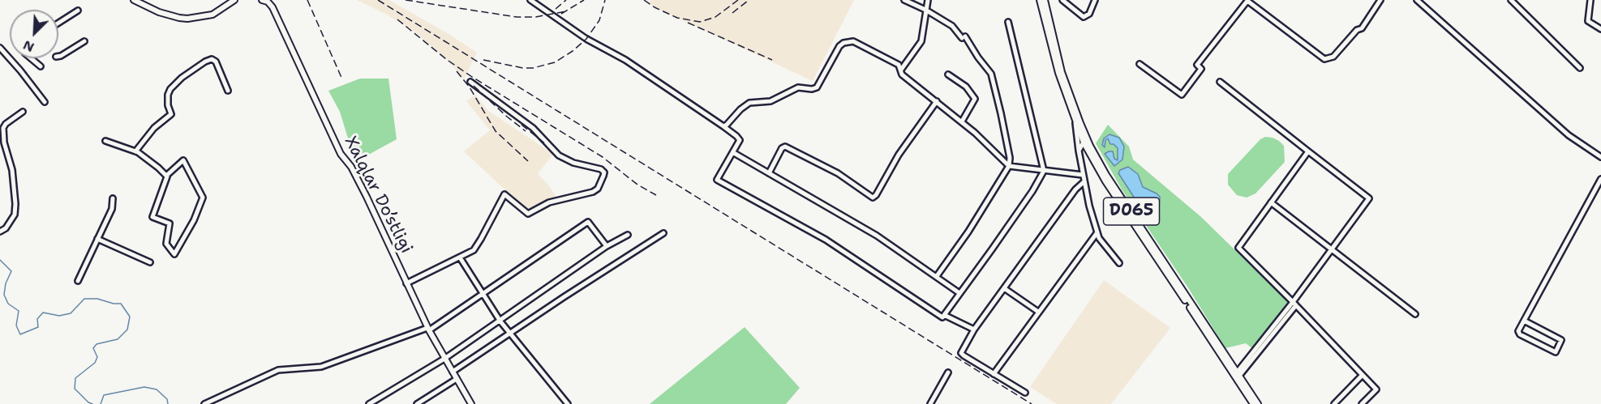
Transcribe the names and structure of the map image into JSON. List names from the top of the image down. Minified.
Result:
{"streets":{"main road":["Xalqlar Do’stligi","D065"]},"north":"bottom left"}
